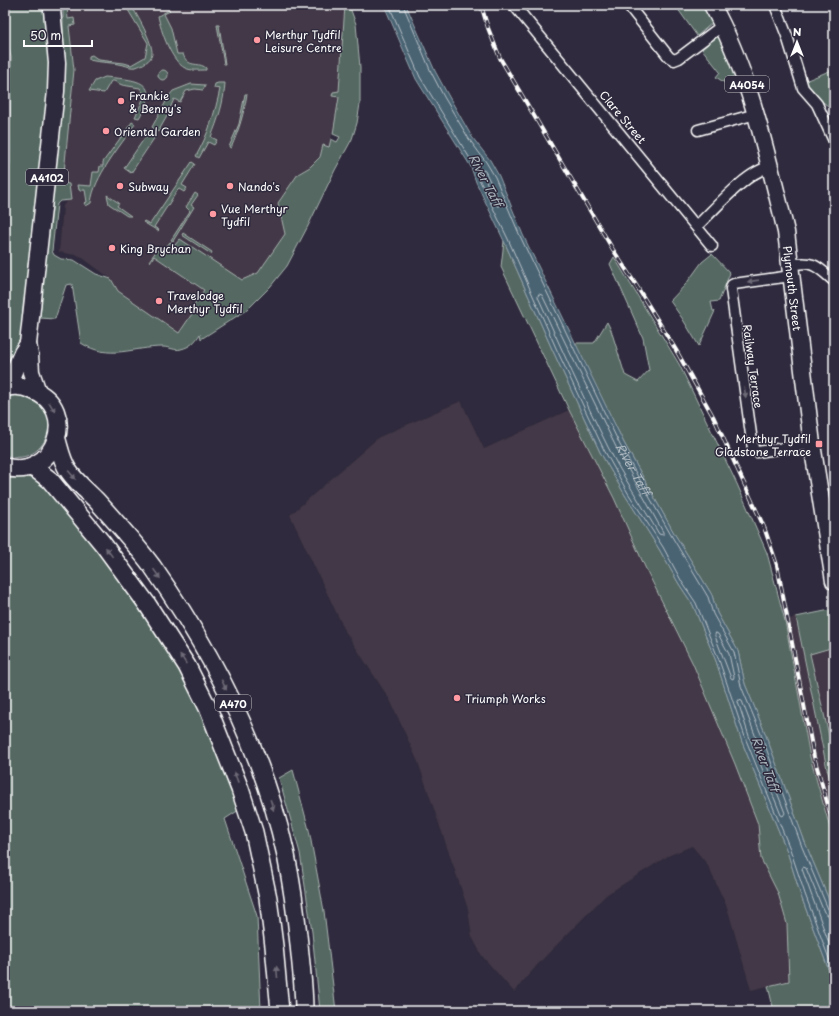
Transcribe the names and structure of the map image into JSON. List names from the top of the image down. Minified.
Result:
{"streets":{"highway":["A470"],"main road":["A4054","A4102","Plymouth Street"],"street":["Clare Street","Railway Terrace"]},"crossings":[["Plymouth Street","Railway Terrace"]],"water":["River Taff"],"places":{"other":["Merthyr Tydfil Leisure Centre","Frankie & Benny's","Oriental Garden","Subway","Nando's","Vue Merthyr Tydfil","King Brychan","Travelodge Merthyr Tydfil","Triumph Works"],"transit":["Merthyr Tydfil Gladstone Terrace"]},"scale_bar":"50 m","north":"top"}
